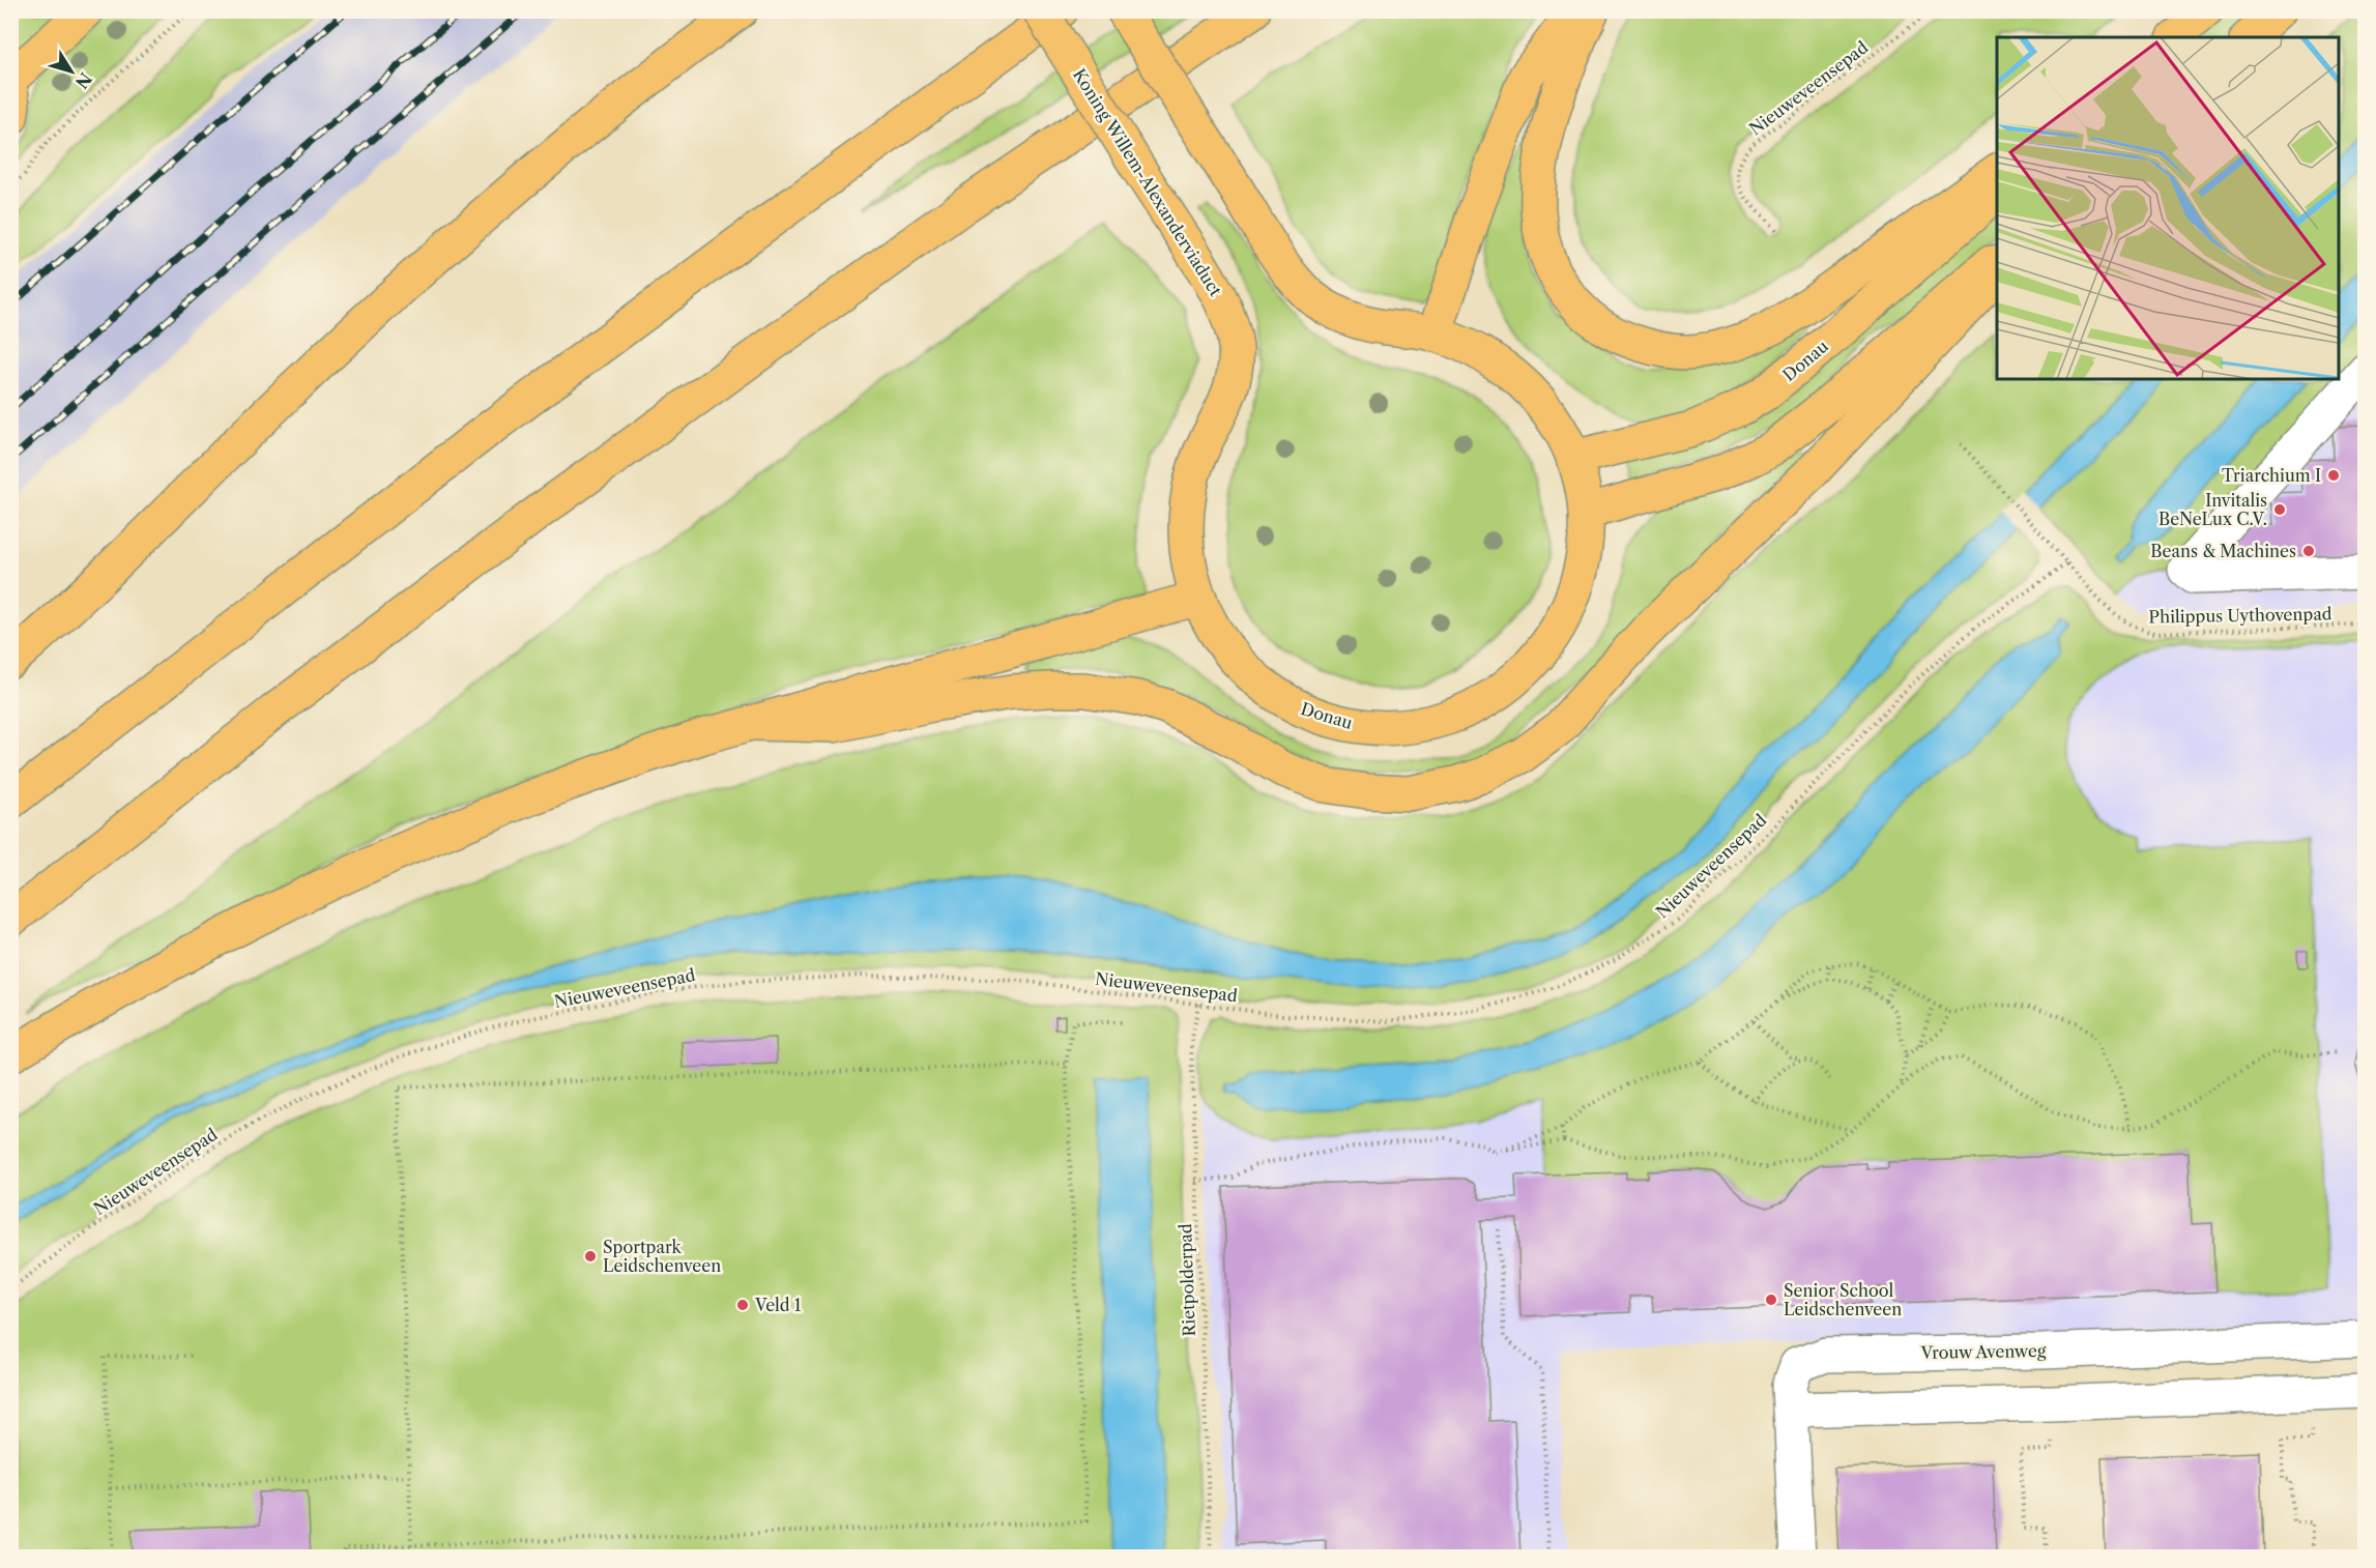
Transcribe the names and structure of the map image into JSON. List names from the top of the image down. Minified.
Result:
{"streets":{"main road":["Koning Willem-Alexanderviaduct","Donau"],"lane":["Vrouw Avenweg"],"path":["Nieuweveensepad","Philippus Uythovenpad","Rietpolderpad"]},"crossings":[["Nieuweveensepad","Philippus Uythovenpad"],["Nieuweveensepad","Rietpolderpad"],["Koning Willem-Alexanderviaduct","Donau"]],"places":["Triarchium I","Invitalis BeNeLux C.V.","Beans & Machines","Sportpark Leidschenveen","Senior School Leidschenveen","Veld 1"],"north":"bottom right"}
